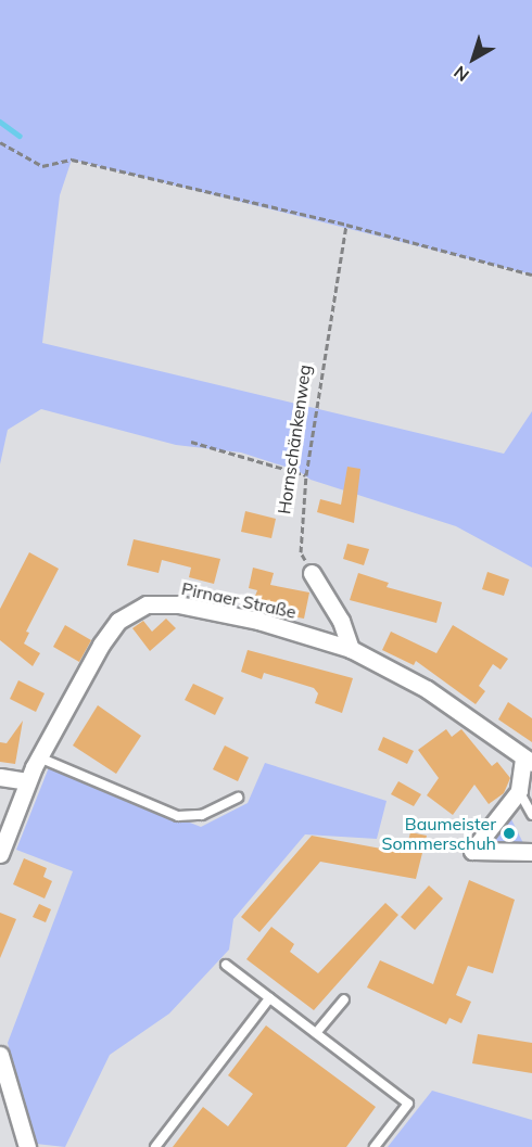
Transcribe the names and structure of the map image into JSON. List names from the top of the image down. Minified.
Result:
{"streets":{"street":["Pirnaer Straße"],"path":["Hornschänkenweg"]},"places":["Baumeister Sommerschuh"],"north":"bottom left"}
